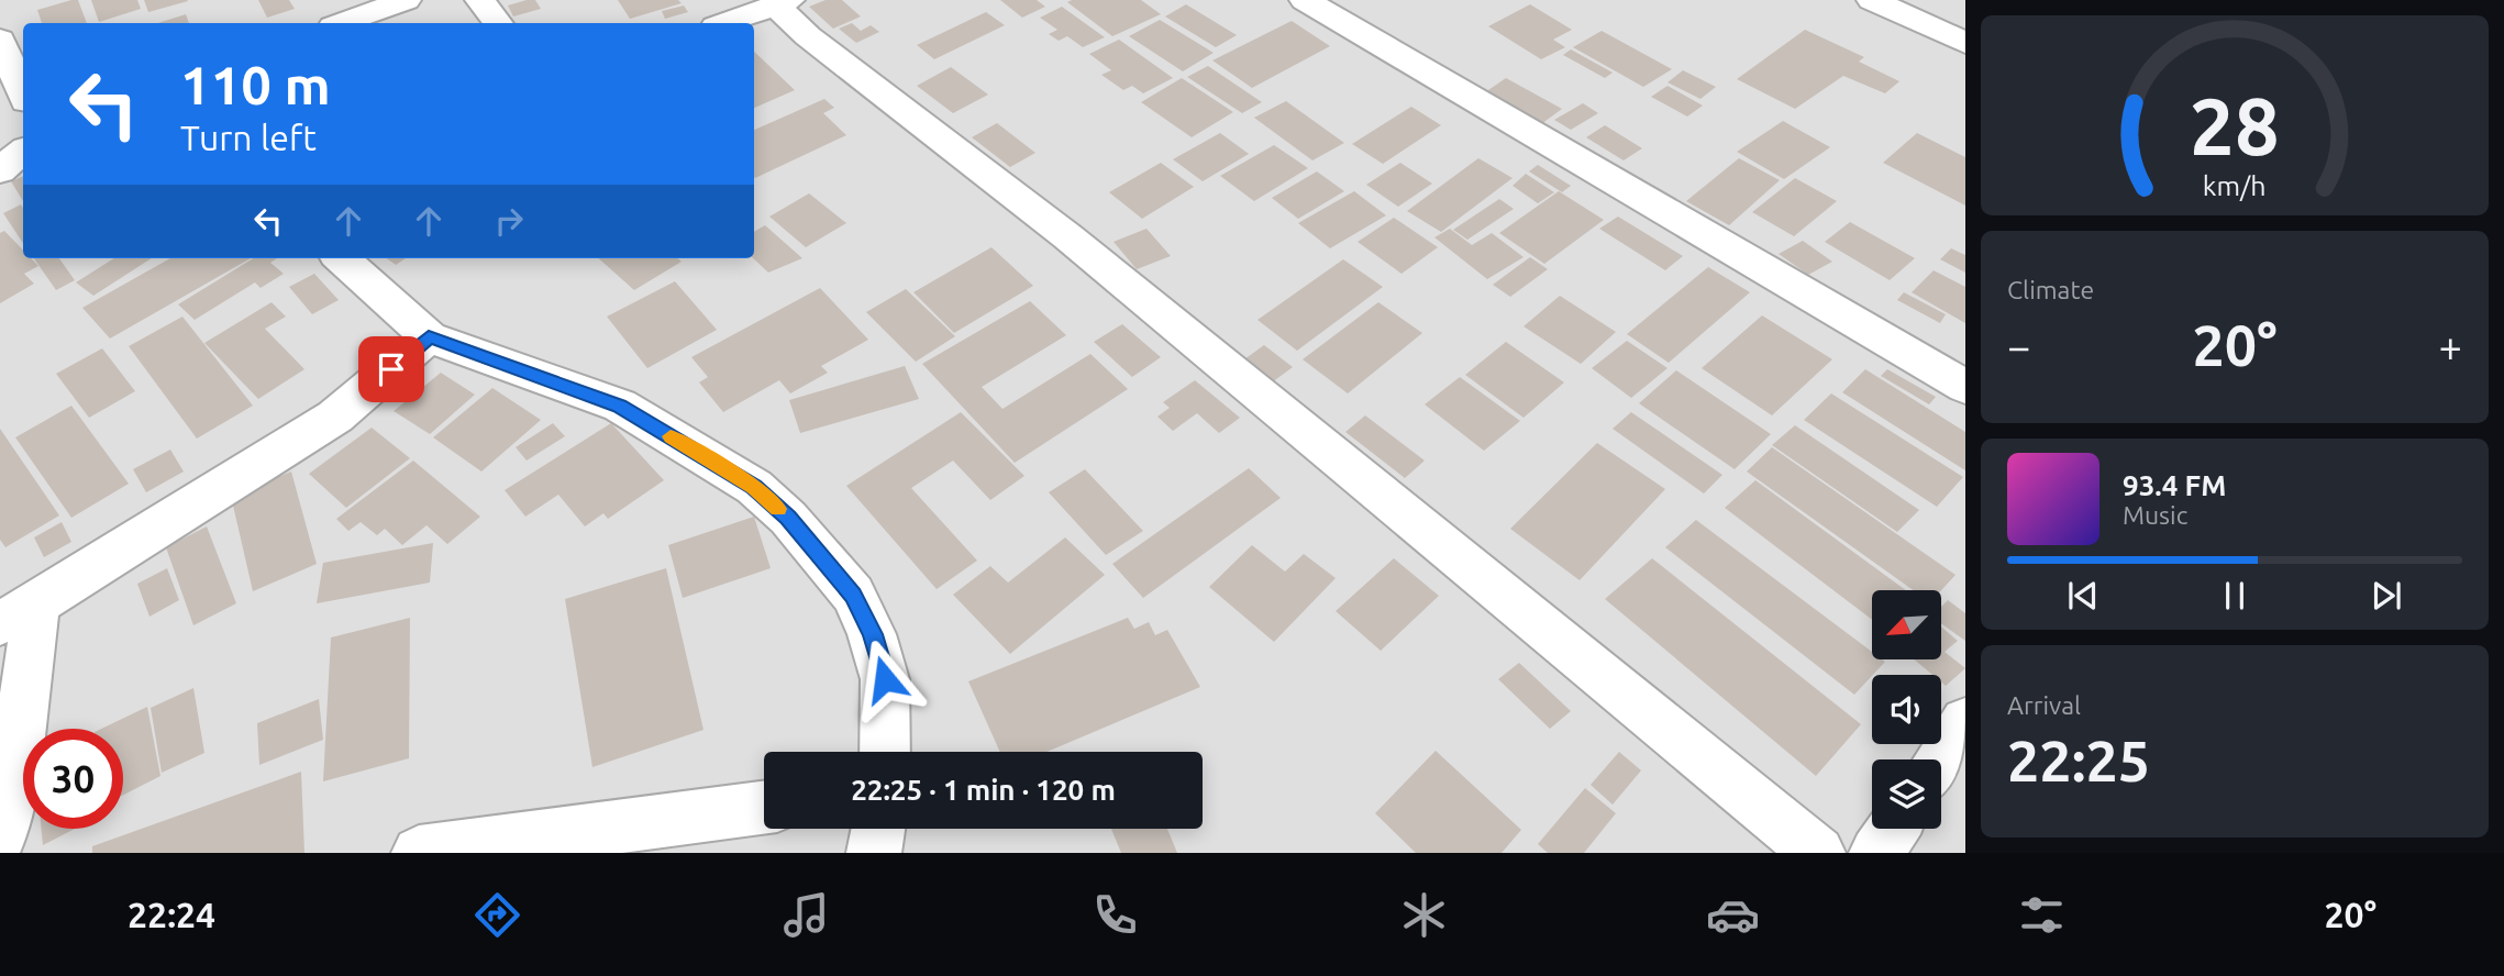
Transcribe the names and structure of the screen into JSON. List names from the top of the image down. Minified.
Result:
{"north":"bottom left","page":{"turn":["110 m","Turn left"],"tile":["Climate",["Arrival","22:25"]],"heat":["−","20°","+"],"song":["93.4 FM","Music"],"limit":"30","trip":"22:25 · 1 min · 120 m","tabs":["22:24","20°"],"gauge":["28","km/h"]}}
